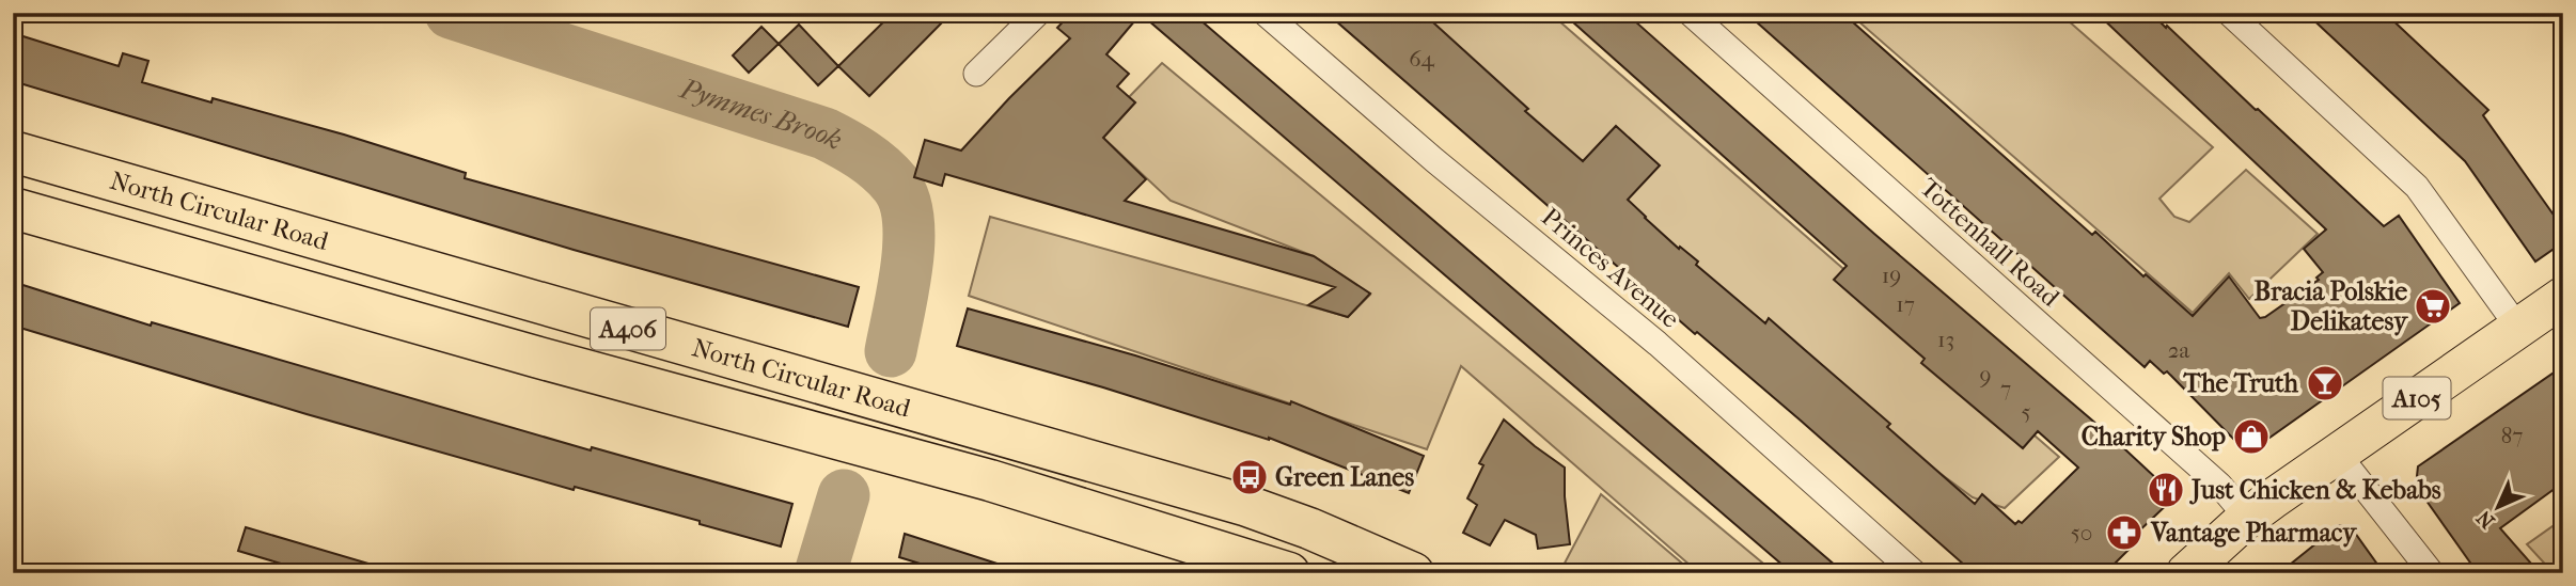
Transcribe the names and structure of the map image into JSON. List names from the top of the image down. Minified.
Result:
{"streets":{"highway":["North Circular Road","A406"],"main road":["A105"],"street":["Tottenhall Road","Princes Avenue"]},"crossings":[["Tottenhall Road","A105"]],"water":["Pymmes Brook"],"places":{"supermarket":["Bracia Polskie Delikatesy"],"bar":["The Truth"],"shop":["Charity Shop"],"bus stop":["Green Lanes"],"restaurant":["Just Chicken & Kebabs"],"pharmacy":["Vantage Pharmacy"]},"house_numbers":["64","19","17","13","2a","9","7","5","87","50"],"north":"bottom left"}
